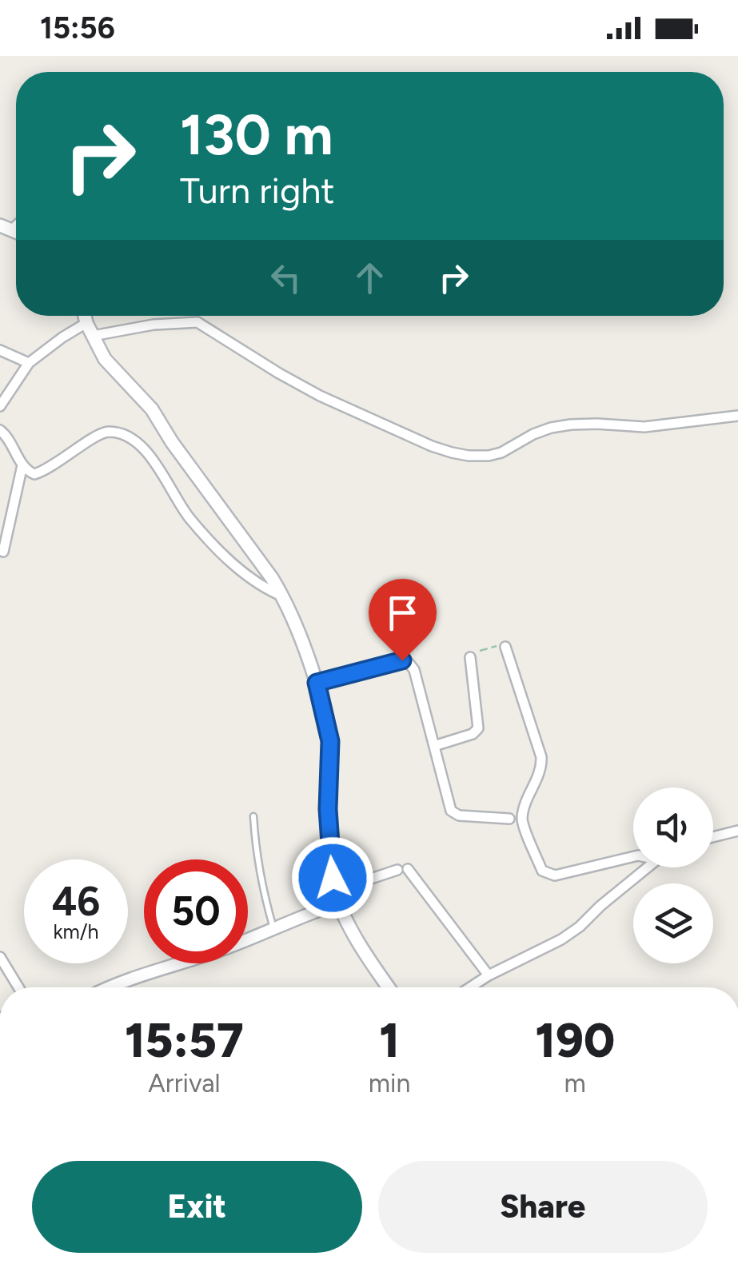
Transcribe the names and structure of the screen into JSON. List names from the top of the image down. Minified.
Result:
{"page":{"status":"15:56","turn":["130 m","Turn right"],"speed":"46 km/h","limit":"50","eta":["15:57","Arrival","1","min","190","m"],"buttons":["Exit","Share"]}}
